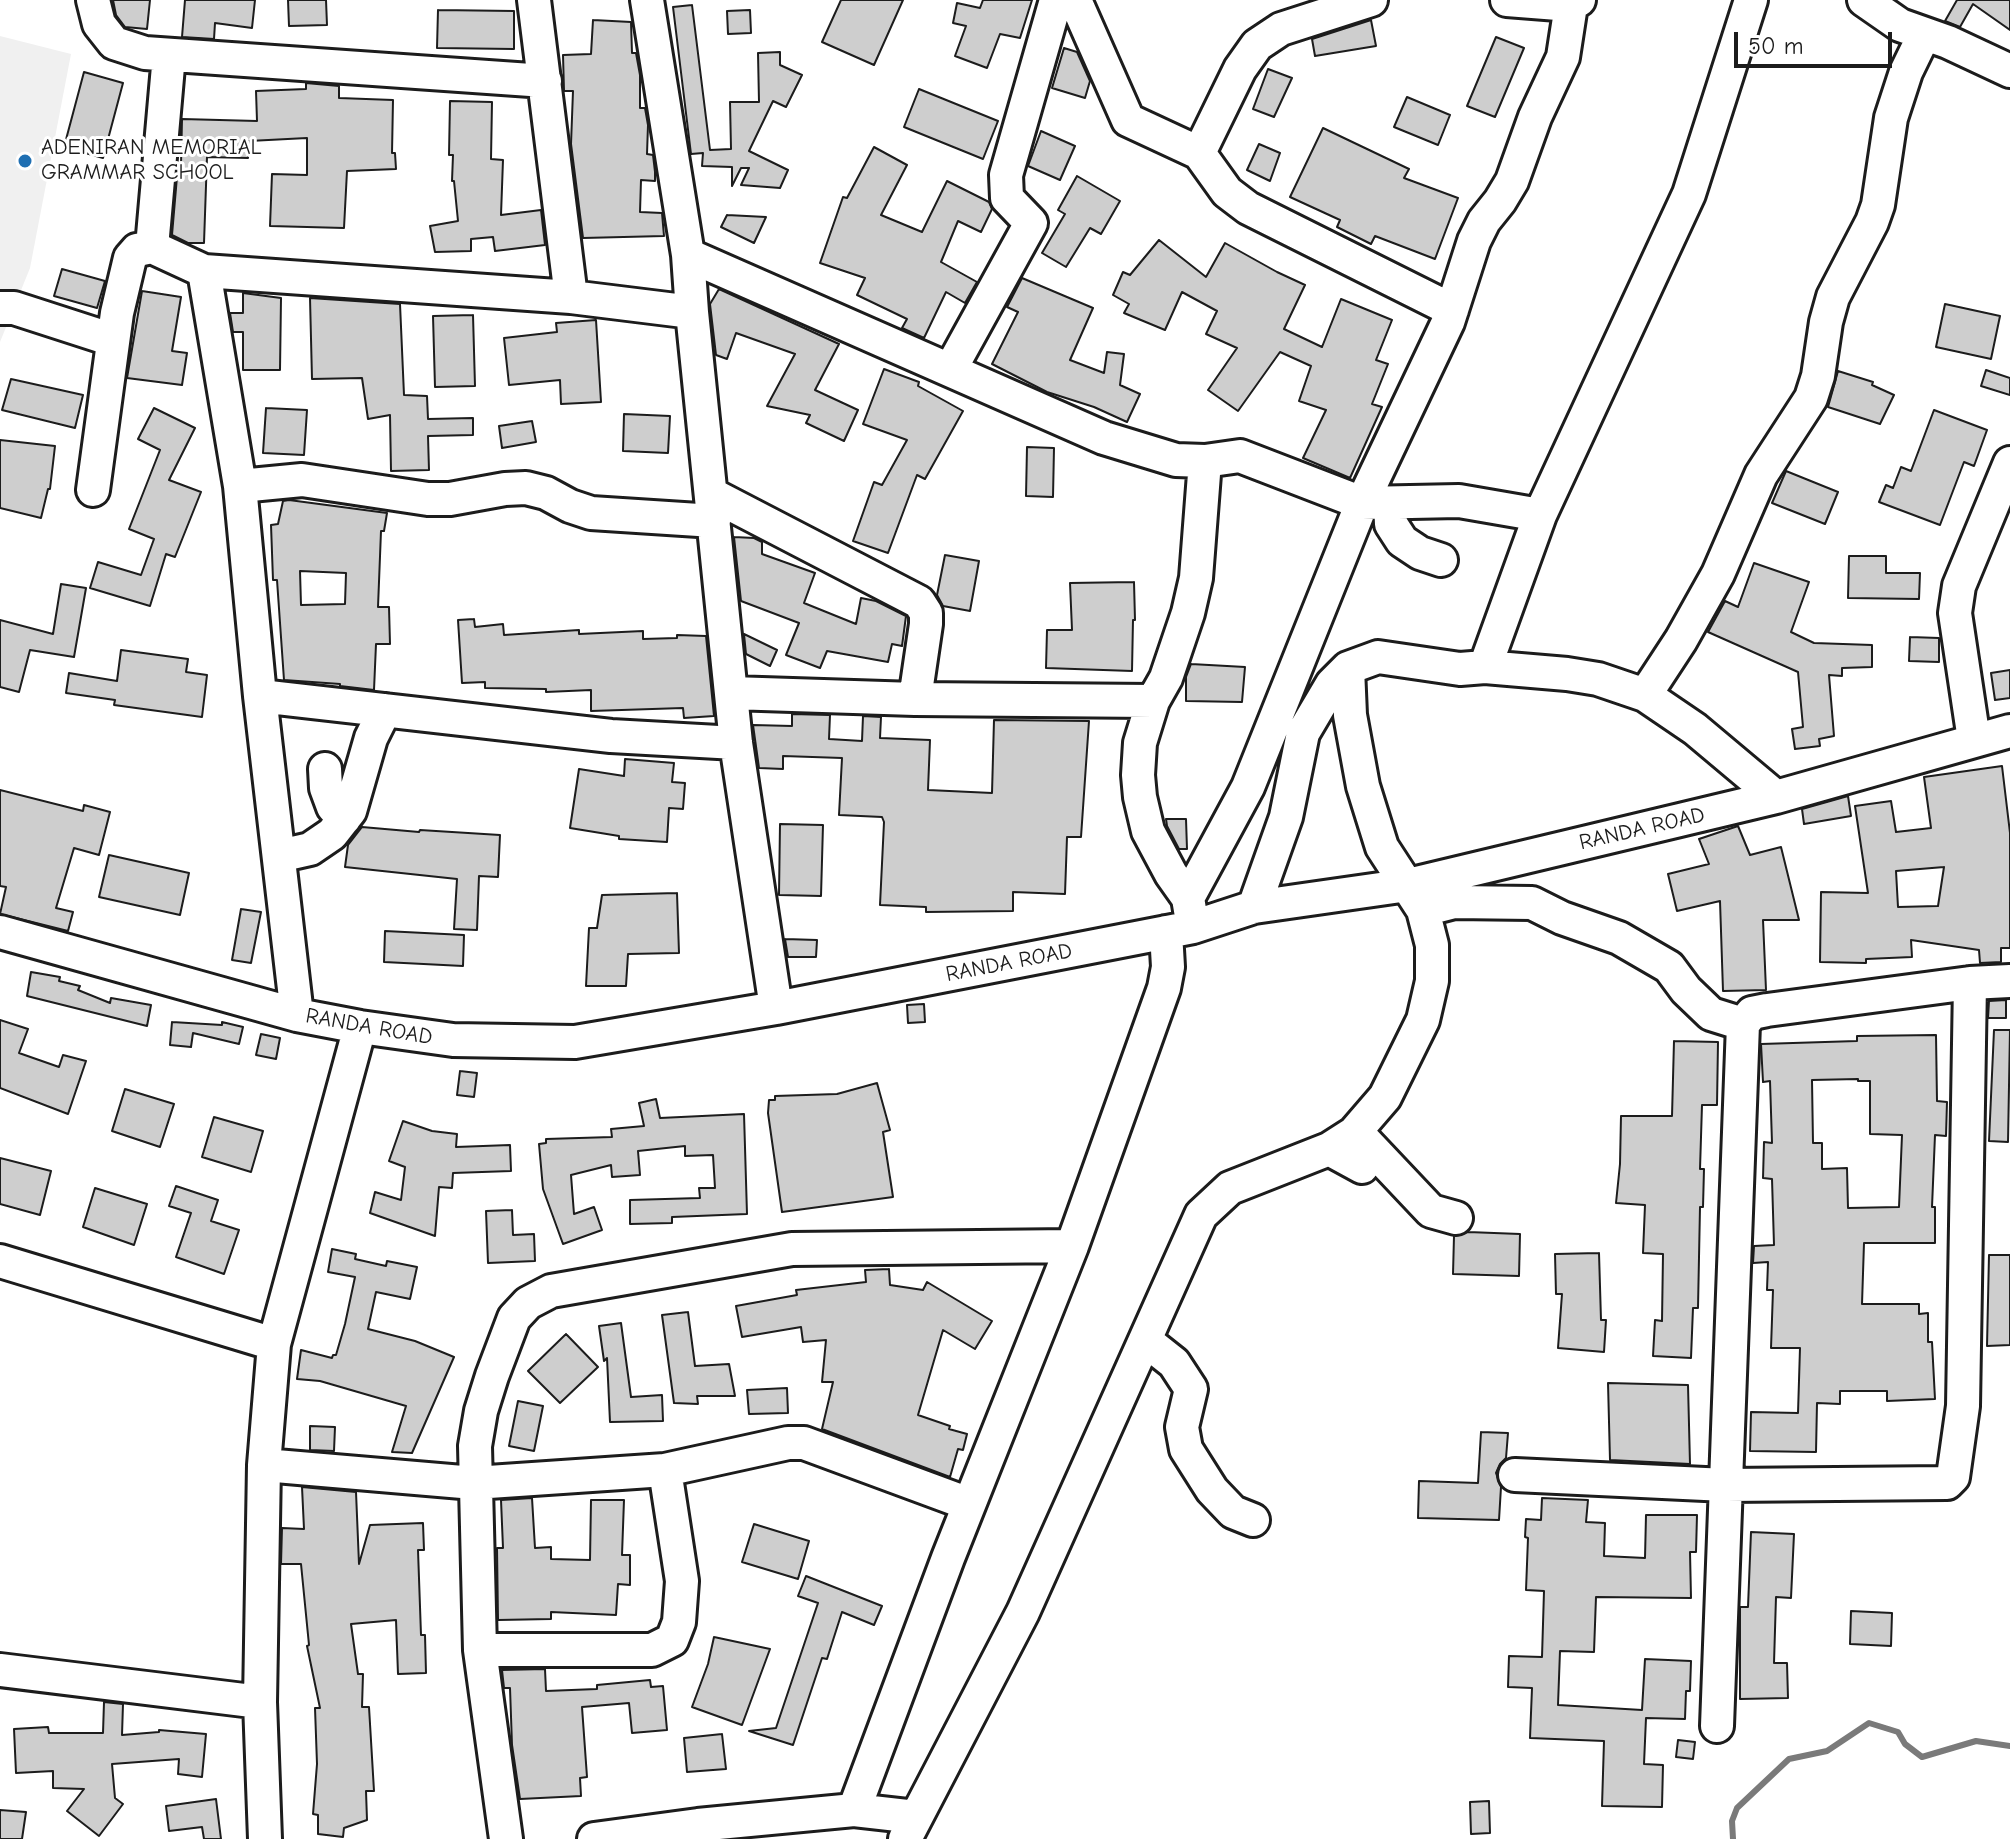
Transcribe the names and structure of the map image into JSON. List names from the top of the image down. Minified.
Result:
{"streets":{"street":["RANDA ROAD"]},"places":["ADENIRAN MEMORIAL GRAMMAR SCHOOL"],"scale_bar":"50 m"}
